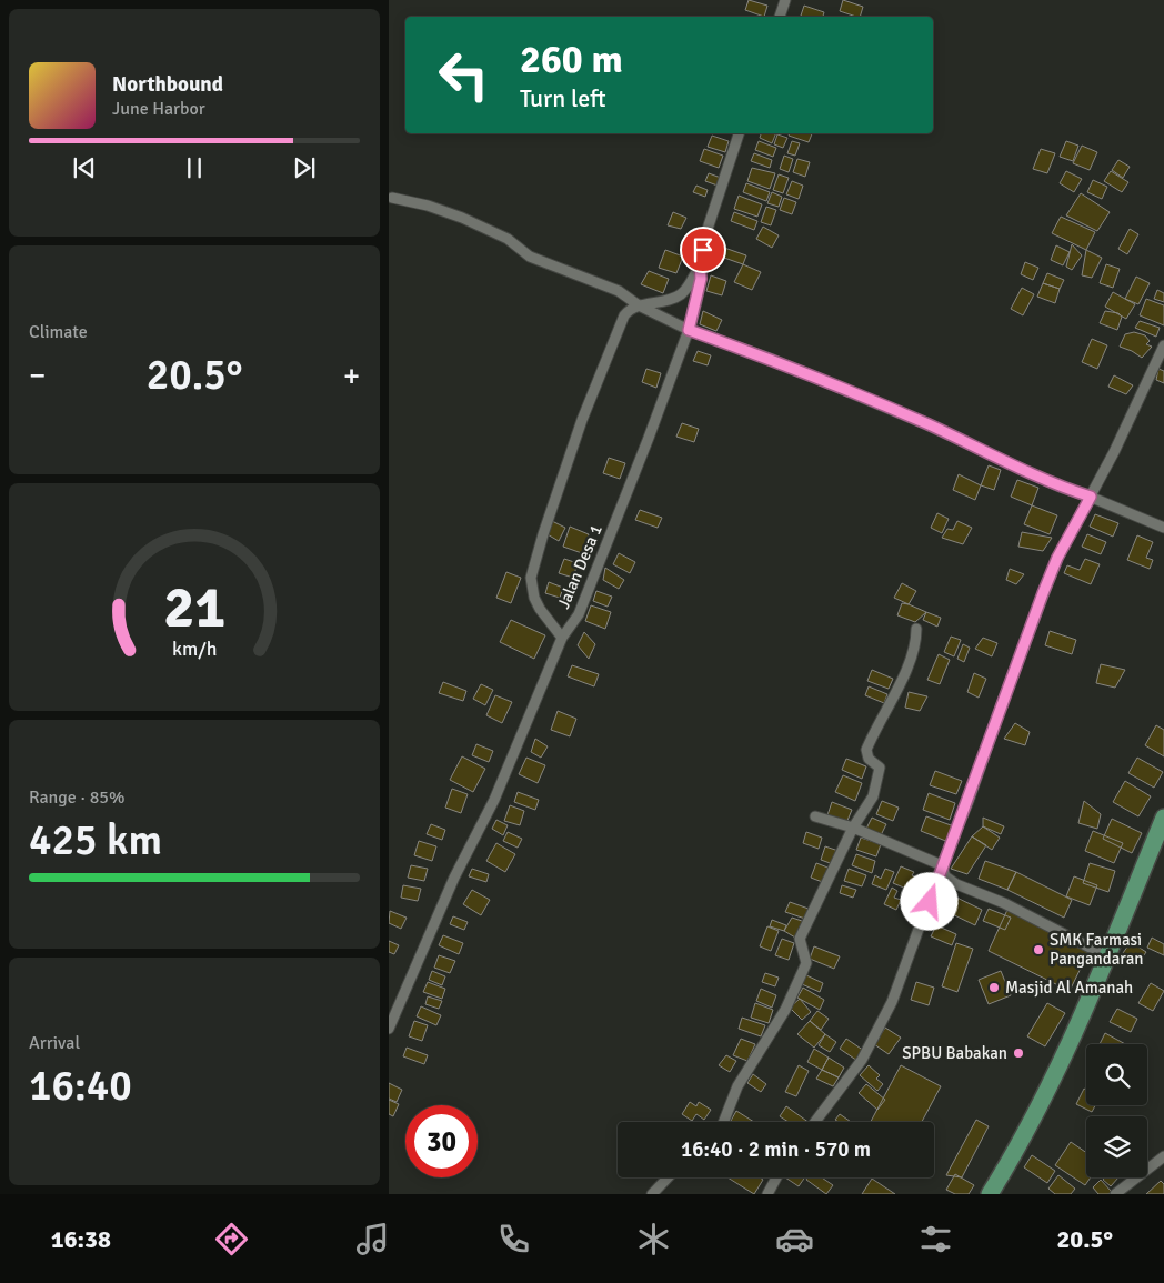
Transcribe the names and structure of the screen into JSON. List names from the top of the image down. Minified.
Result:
{"streets":{"street":["Jalan Desa 1"]},"places":["SMK Farmasi Pangandaran","Masjid Al Amanah","SPBU Babakan"],"page":{"turn":["260 m","Turn left"],"song":["Northbound","June Harbor"],"tile":["Climate",["Range · 85%","425 km"],["Arrival","16:40"]],"heat":["−","20.5°","+"],"limit":"30","trip":"16:40 · 2 min · 570 m","tabs":["16:38","20.5°"],"gauge":["21","km/h"]}}
